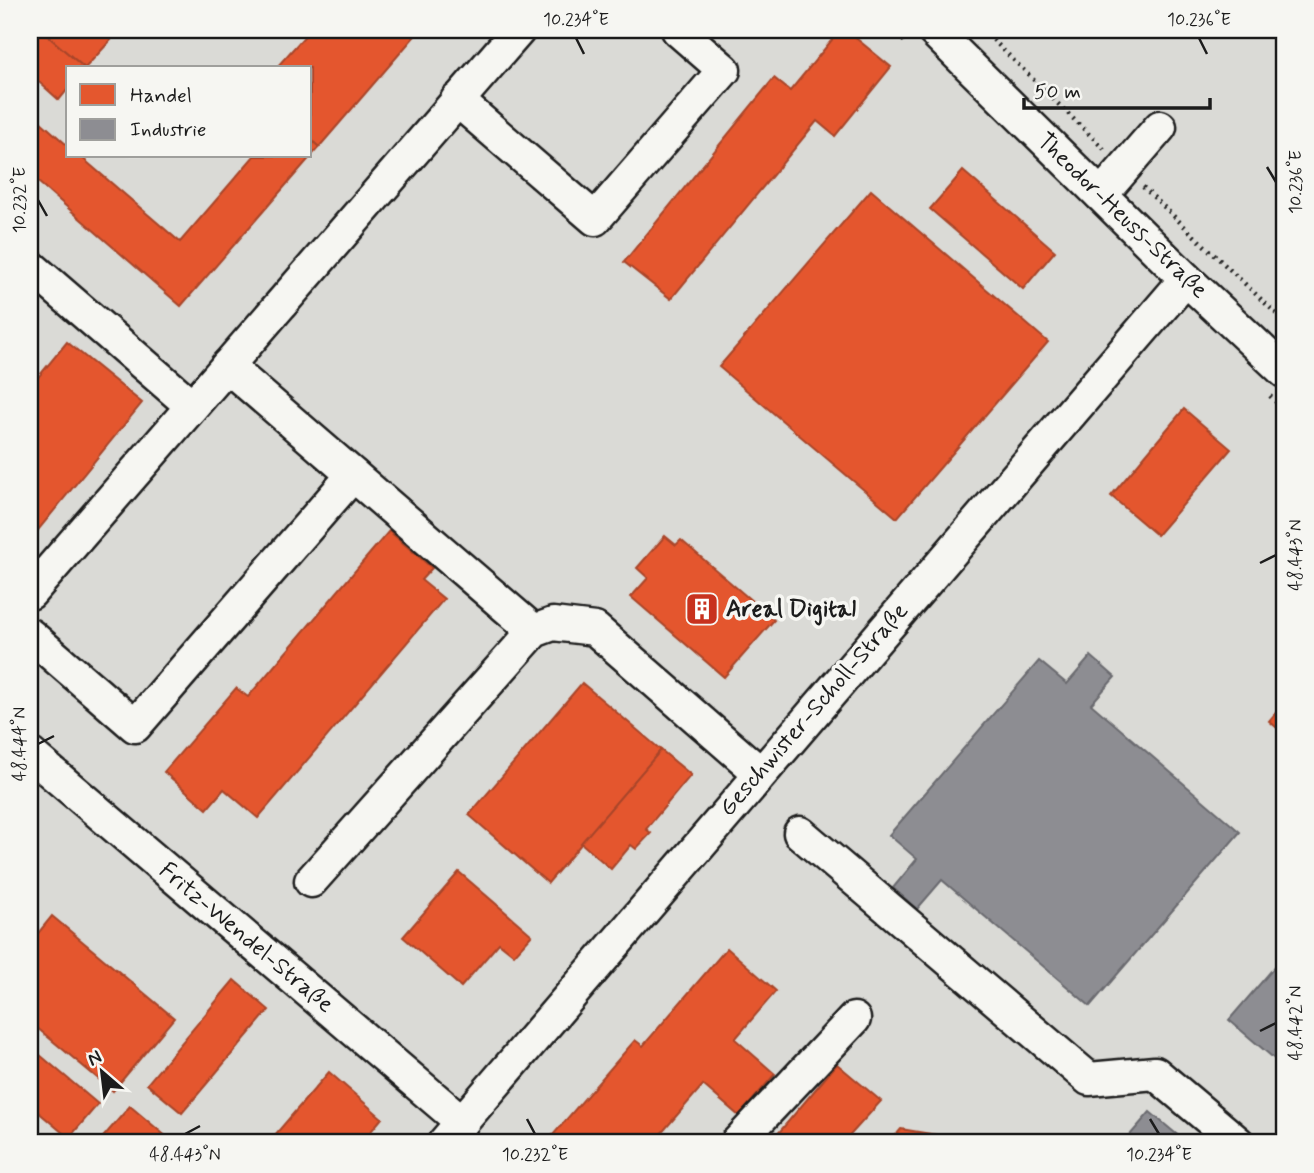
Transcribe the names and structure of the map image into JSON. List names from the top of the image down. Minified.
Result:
{"streets":{"street":["Theodor-Heuss-Straße","Geschwister-Scholl-Straße","Fritz-Wendel-Straße"]},"crossings":[["Theodor-Heuss-Straße","Geschwister-Scholl-Straße"],["Geschwister-Scholl-Straße","Fritz-Wendel-Straße"]],"places":{"building":["Areal Digital"]},"legend":["Handel","Industrie"],"scale_bar":"50 m","north":"top left","coordinates":["10.234°E","10.236°E","10.232°E","48.443°N","48.444°N","48.442°N"]}
